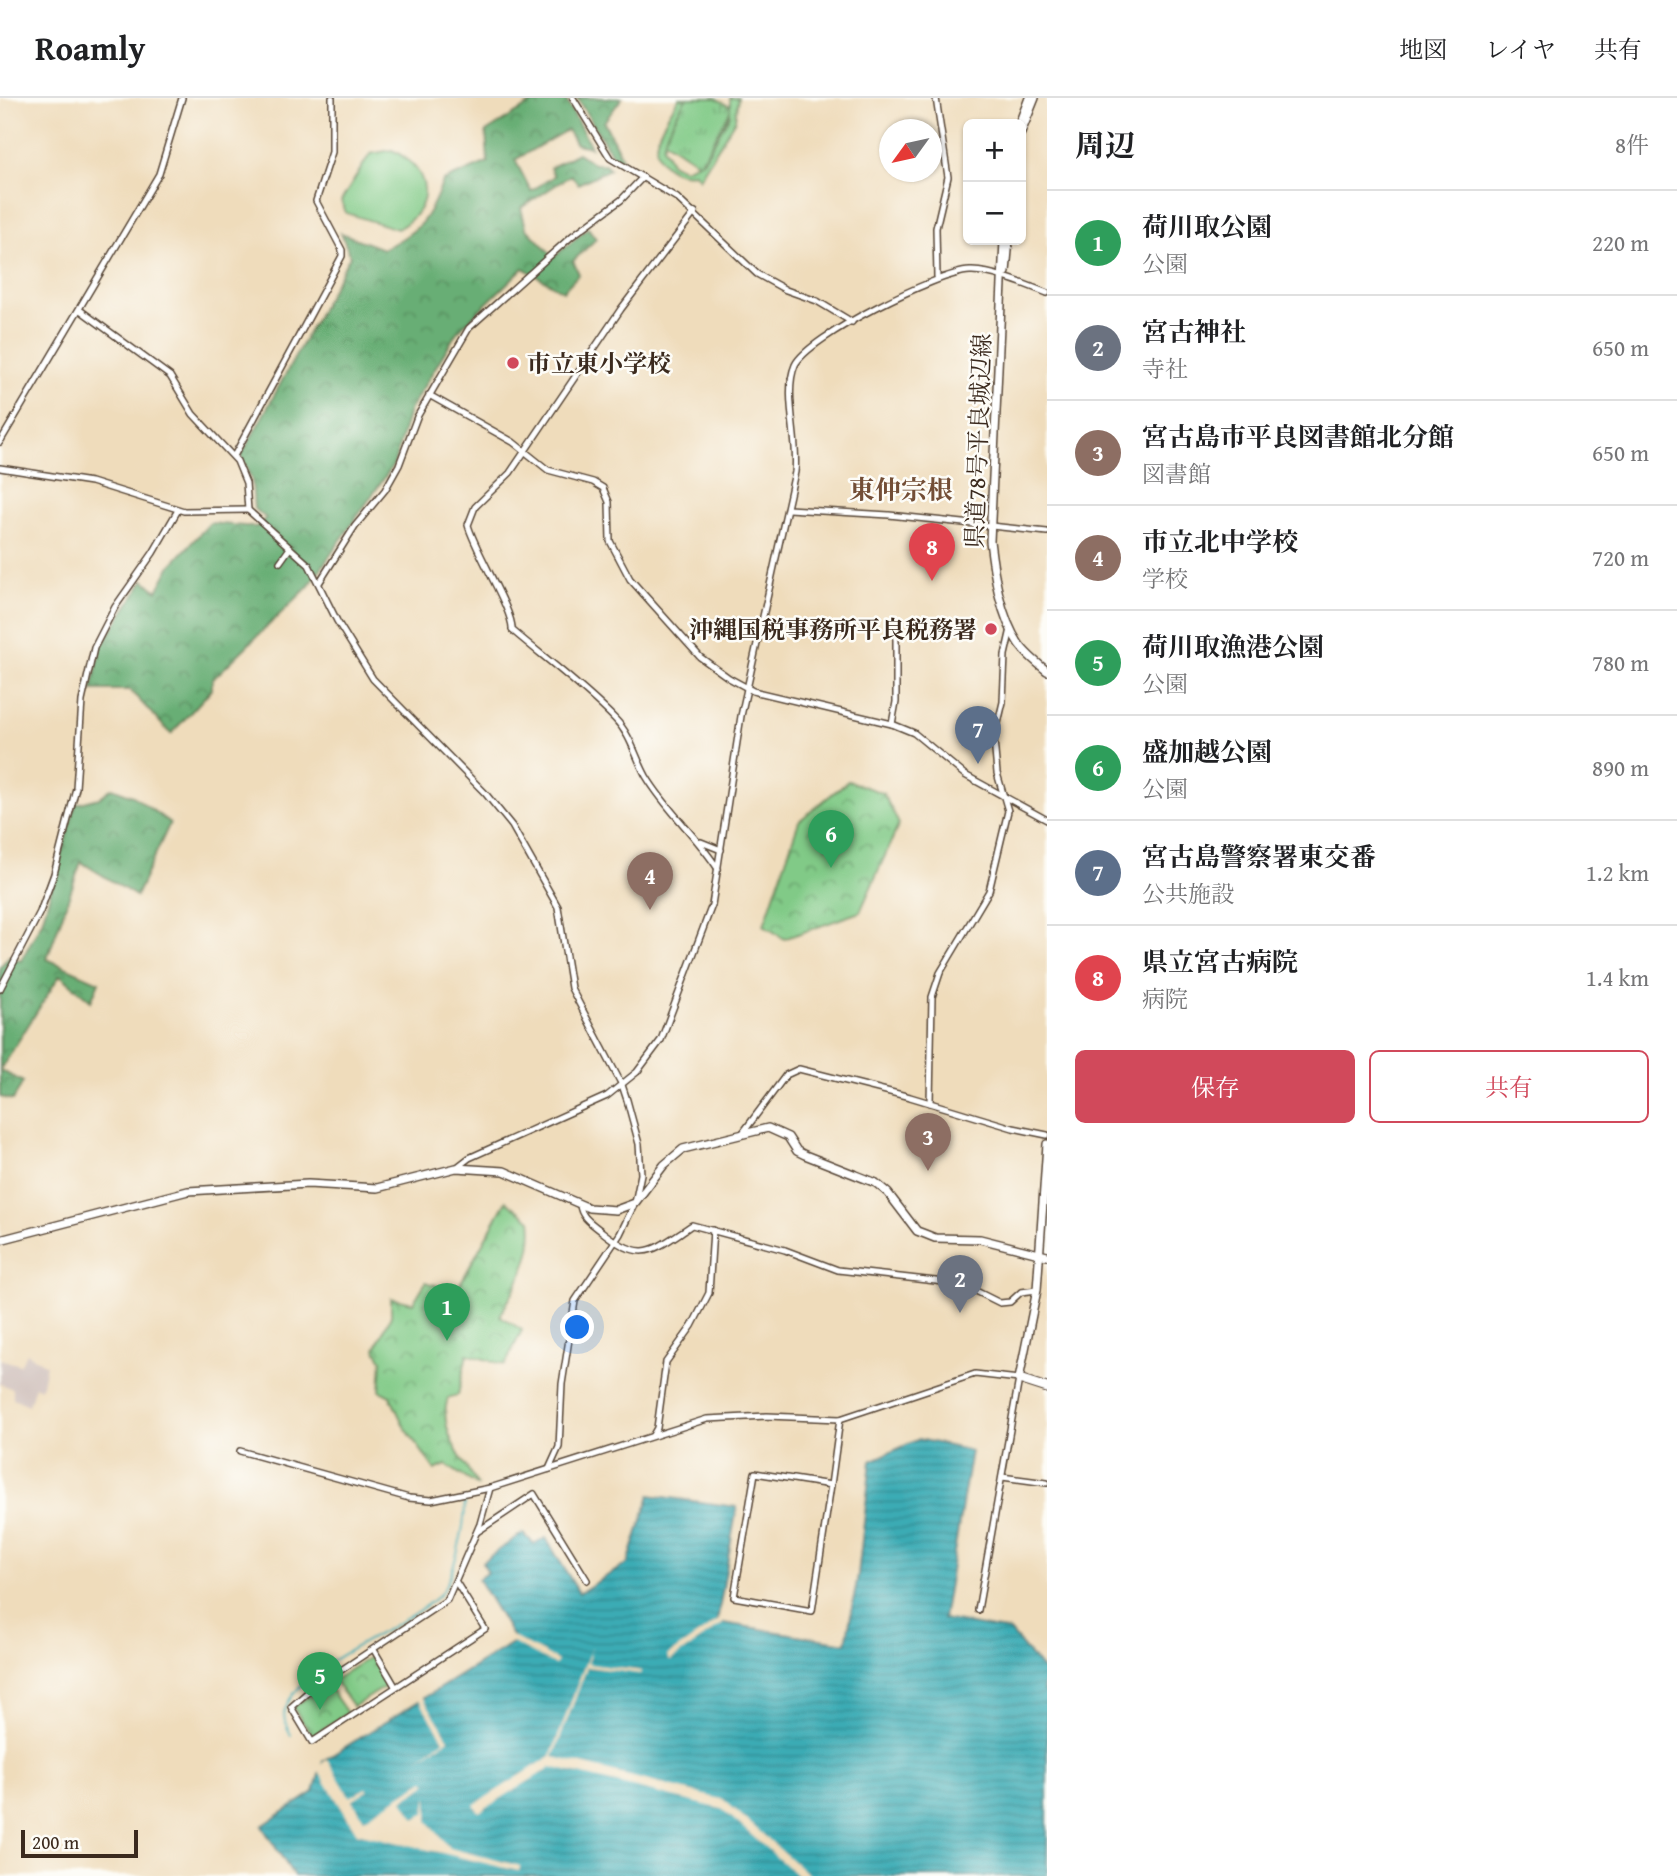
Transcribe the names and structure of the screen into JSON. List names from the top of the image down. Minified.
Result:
{"streets":{"main road":["県道78号平良城辺線"]},"districts":["東仲宗根"],"places":["市立東小学校","沖縄国税事務所平良税務署"],"scale_bar":"200 m","north":"bottom left","page":{"header":"Roamly","nav":["地図","レイヤ","共有"],"heading":["周辺","8件"],"map_buttons":["+","−"],"list":[{"mark":"1","name":"荷川取公園","note":"公園","value":"220 m"},{"mark":"2","name":"宮古神社","note":"寺社","value":"650 m"},{"mark":"3","name":"宮古島市平良図書館北分館","note":"図書館","value":"650 m"},{"mark":"4","name":"市立北中学校","note":"学校","value":"720 m"},{"mark":"5","name":"荷川取漁港公園","note":"公園","value":"780 m"},{"mark":"6","name":"盛加越公園","note":"公園","value":"890 m"},{"mark":"7","name":"宮古島警察署東交番","note":"公共施設","value":"1.2 km"},{"mark":"8","name":"県立宮古病院","note":"病院","value":"1.4 km"}],"pins":["8","7","6","4","3","2","1","5"],"buttons":["保存","共有"],"scale":"200 m"}}
